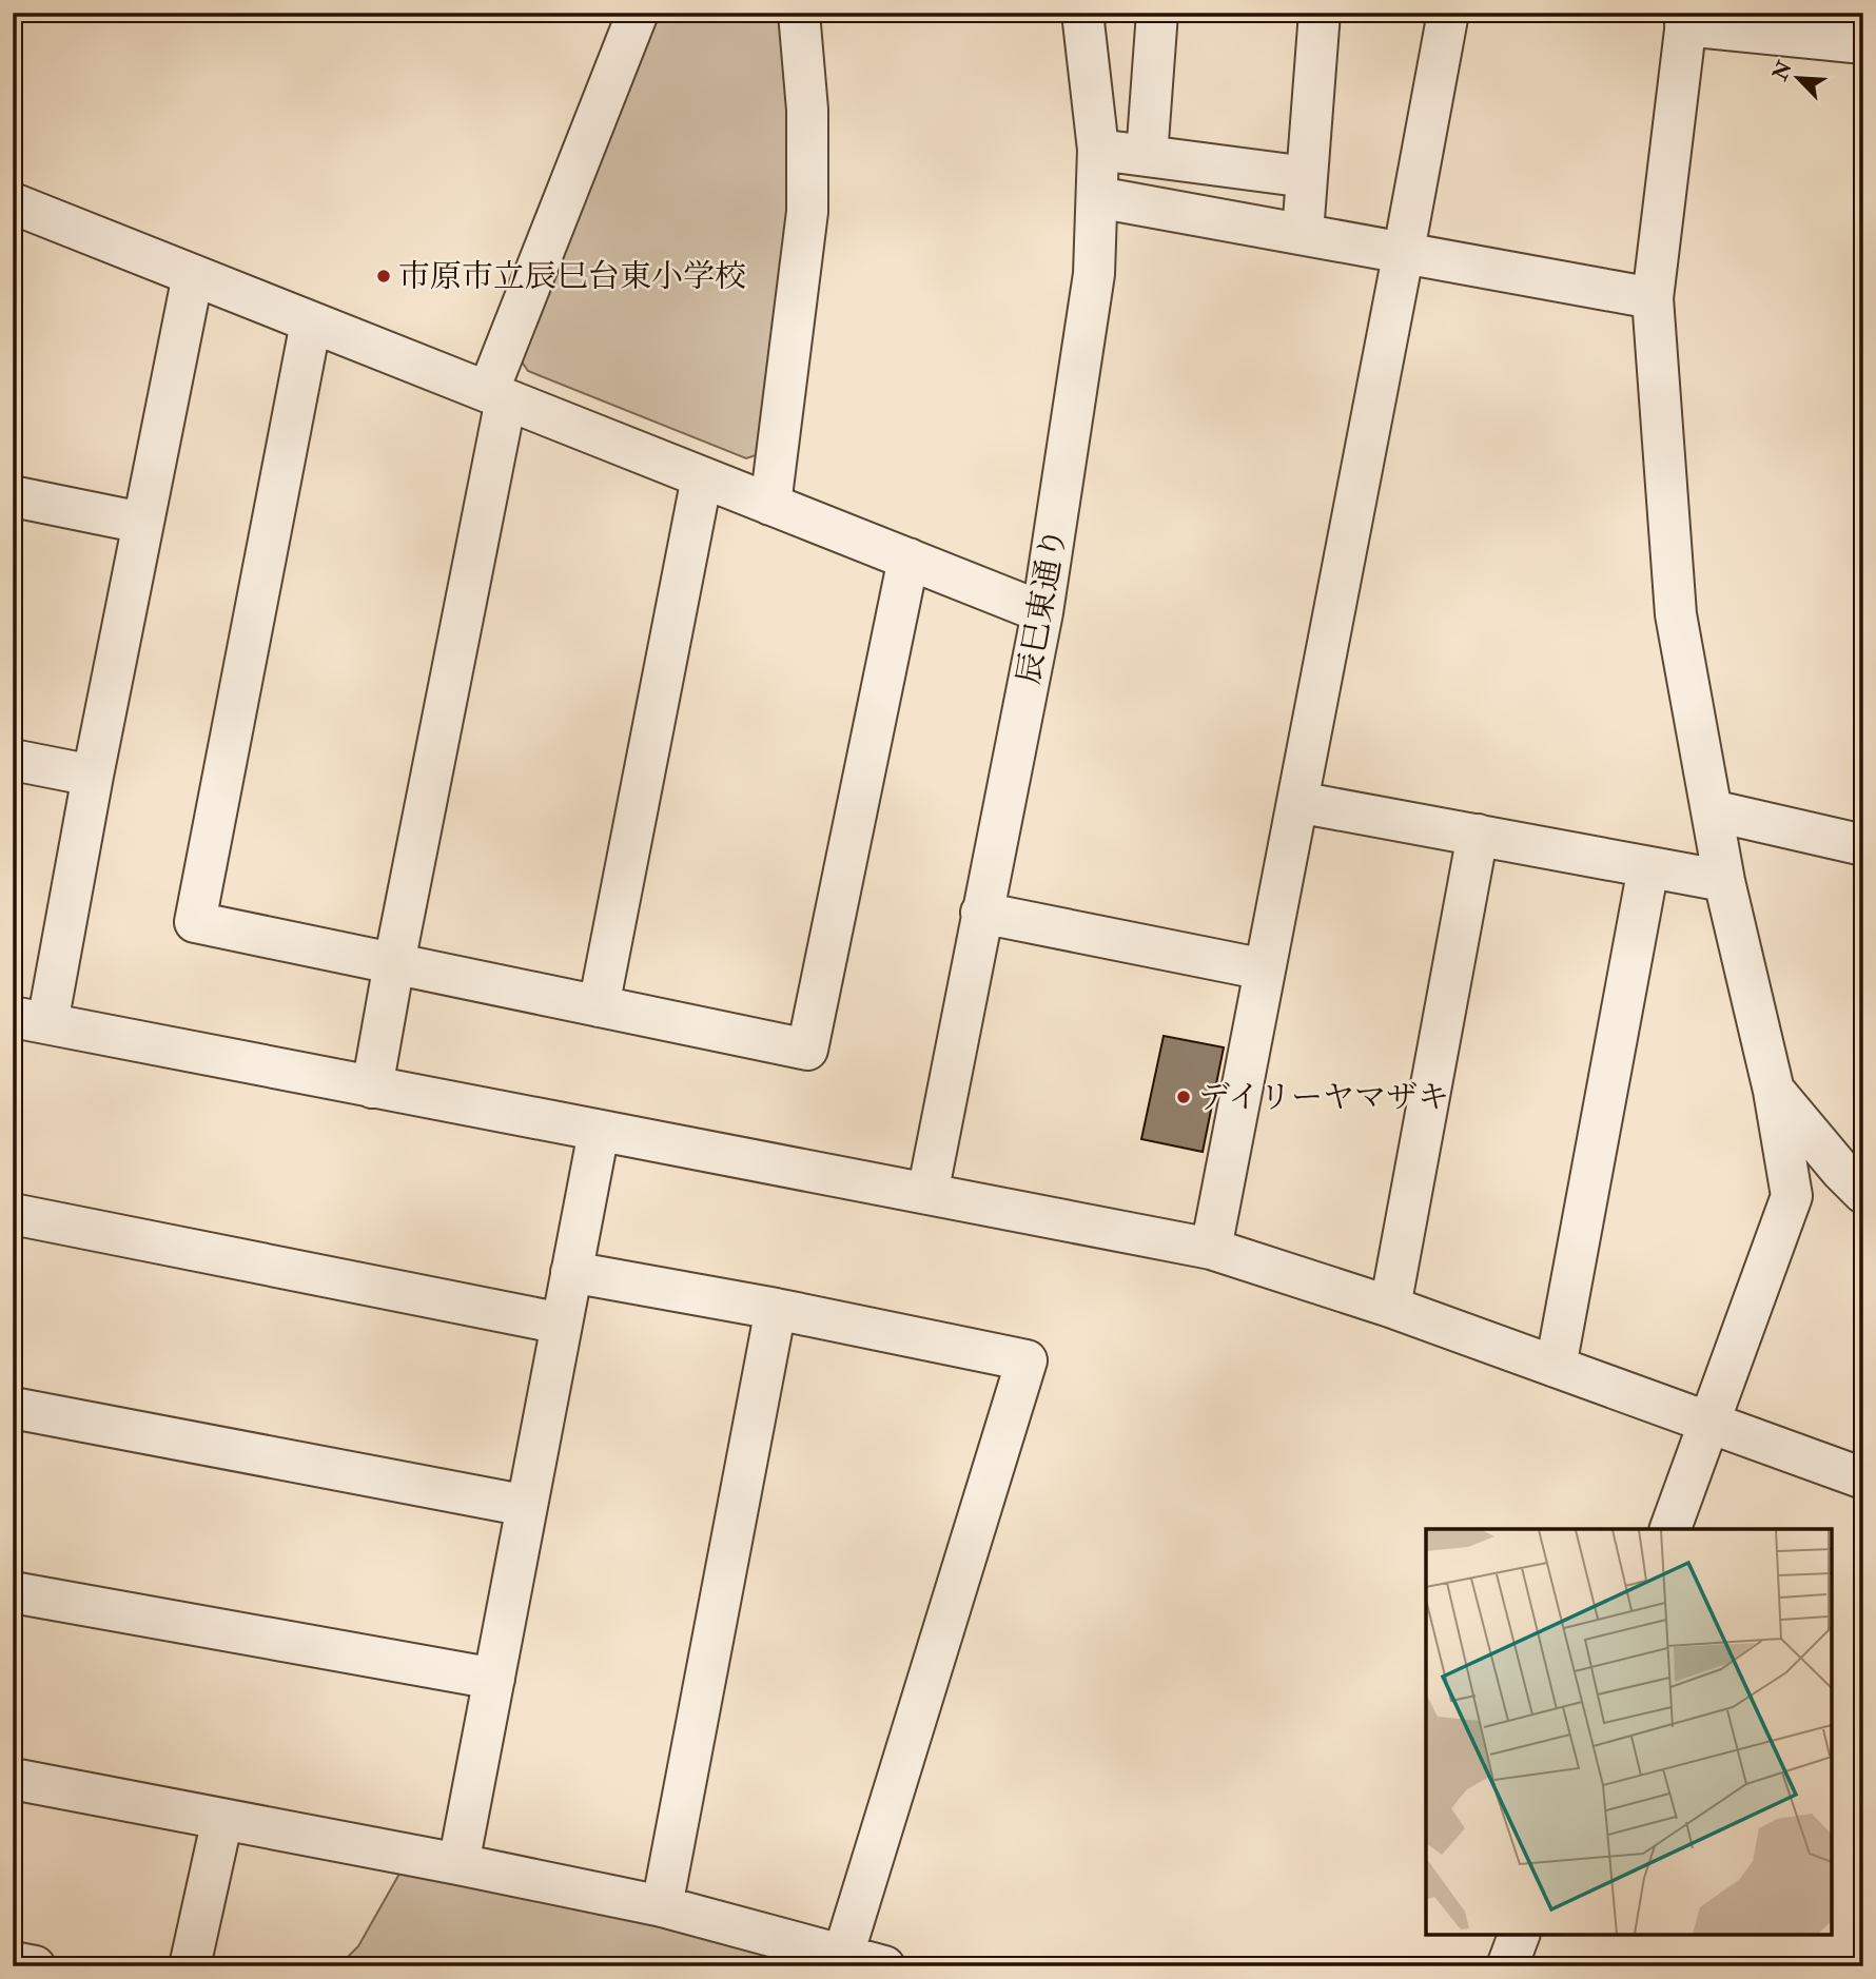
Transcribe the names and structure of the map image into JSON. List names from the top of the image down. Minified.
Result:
{"streets":{"street":["辰巳東通り"]},"places":["市原市立辰巳台東小学校","デイリーヤマザキ"],"north":"top left"}
